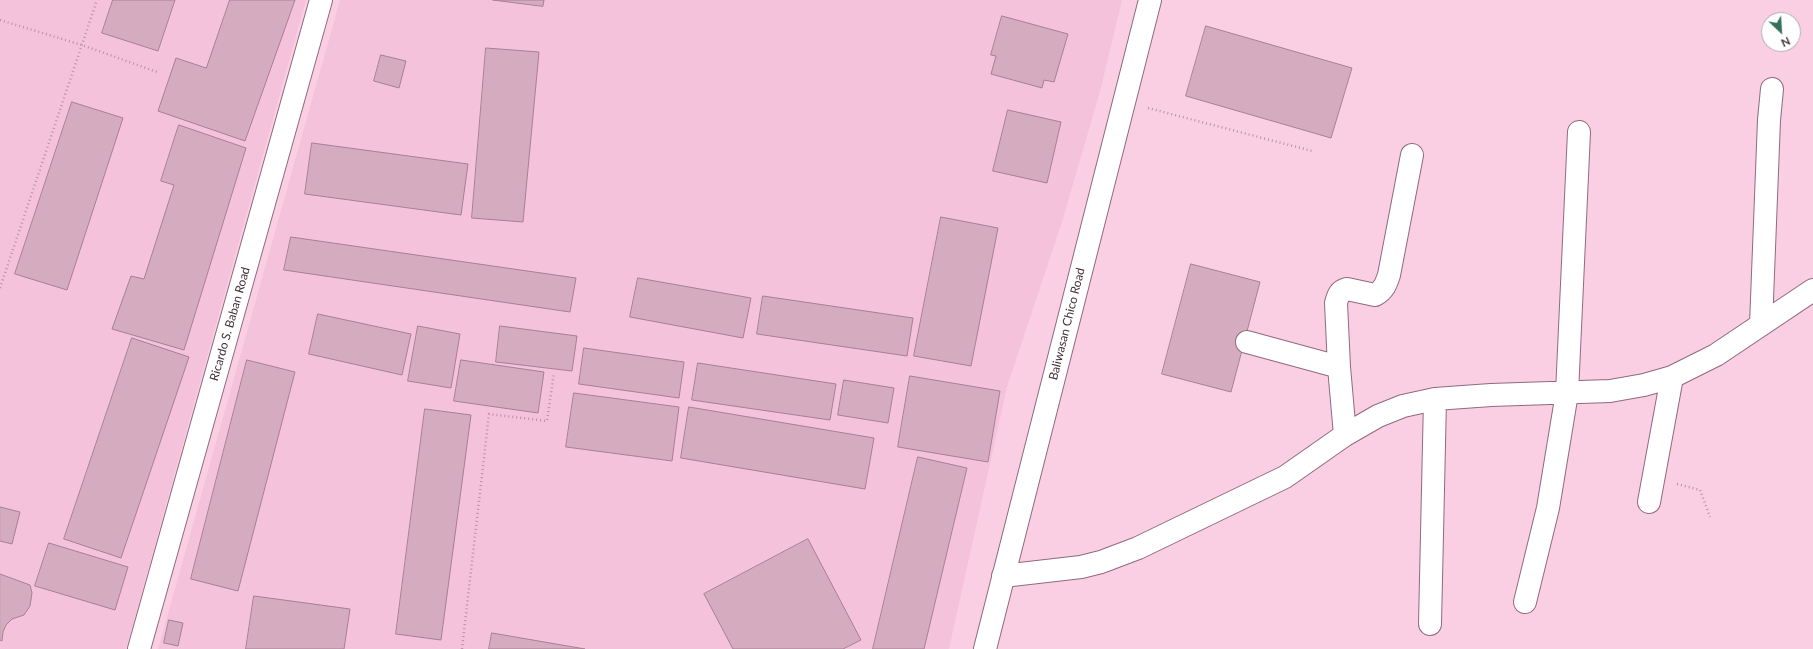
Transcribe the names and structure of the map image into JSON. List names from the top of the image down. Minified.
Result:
{"streets":{"street":["Ricardo S. Baban Road","Baliwasan Chico Road"]},"north":"bottom right"}
